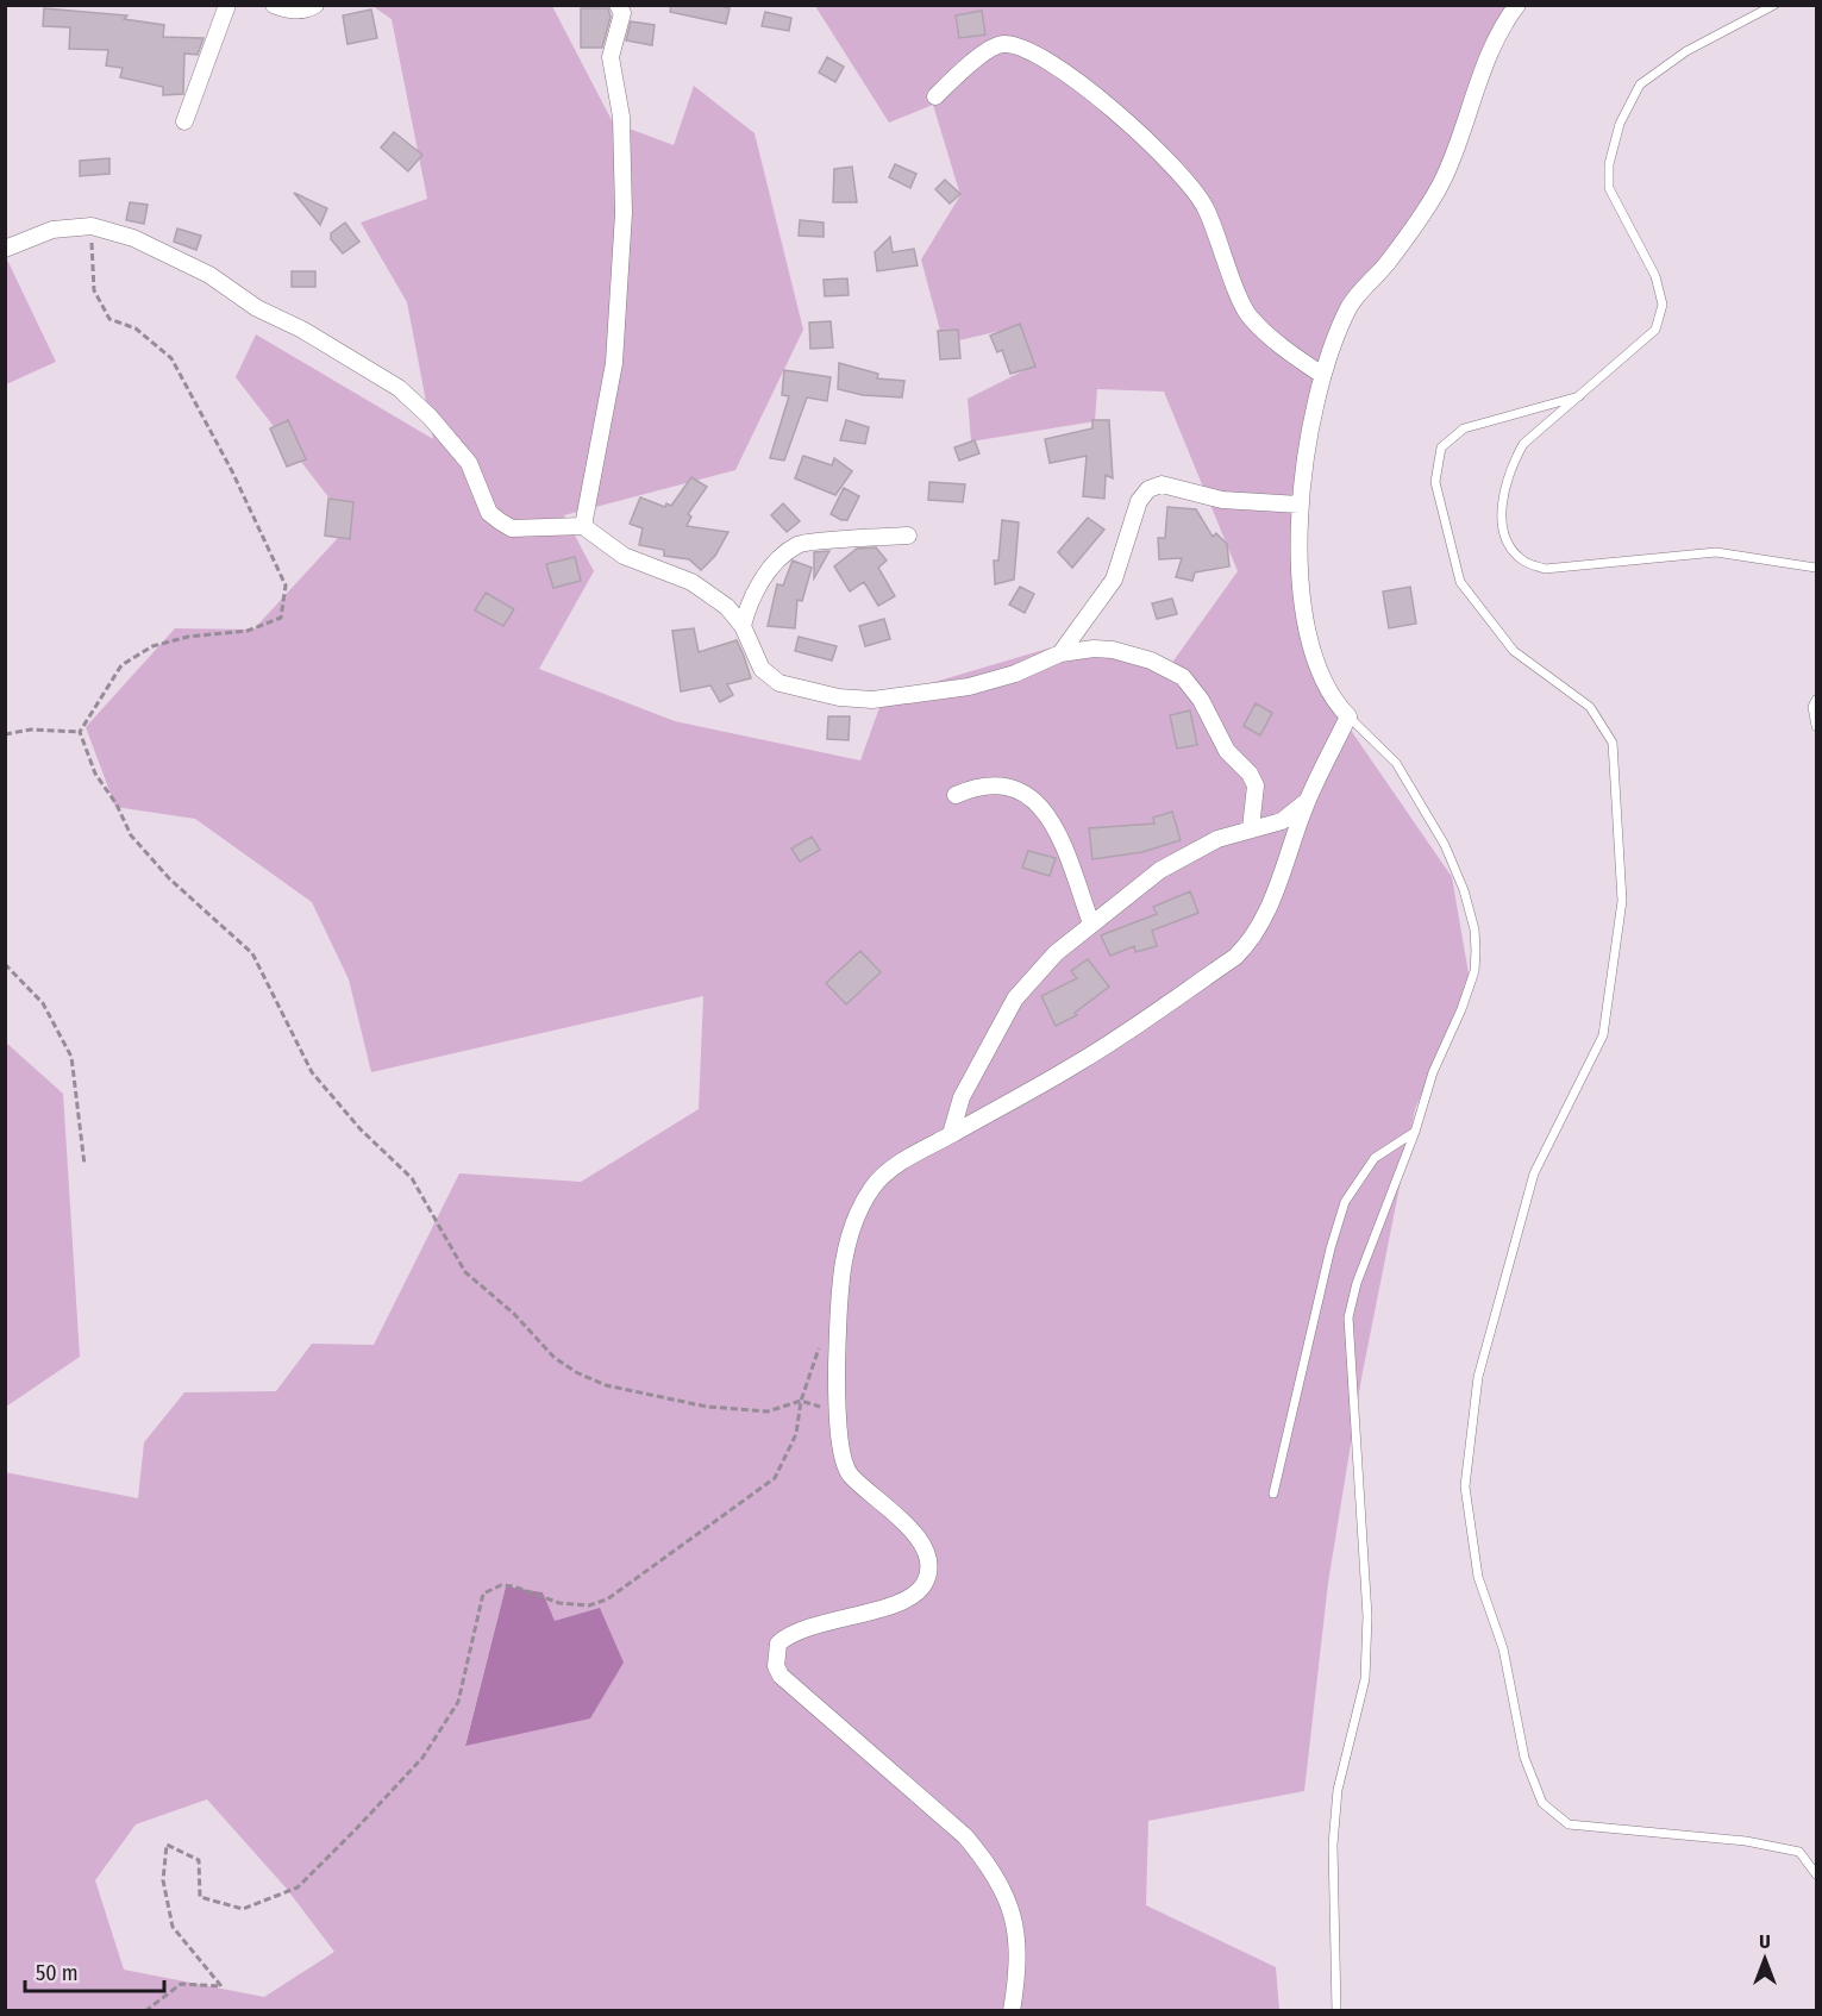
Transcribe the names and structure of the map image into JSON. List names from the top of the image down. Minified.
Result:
{"scale_bar":"50 m","north":"top"}
